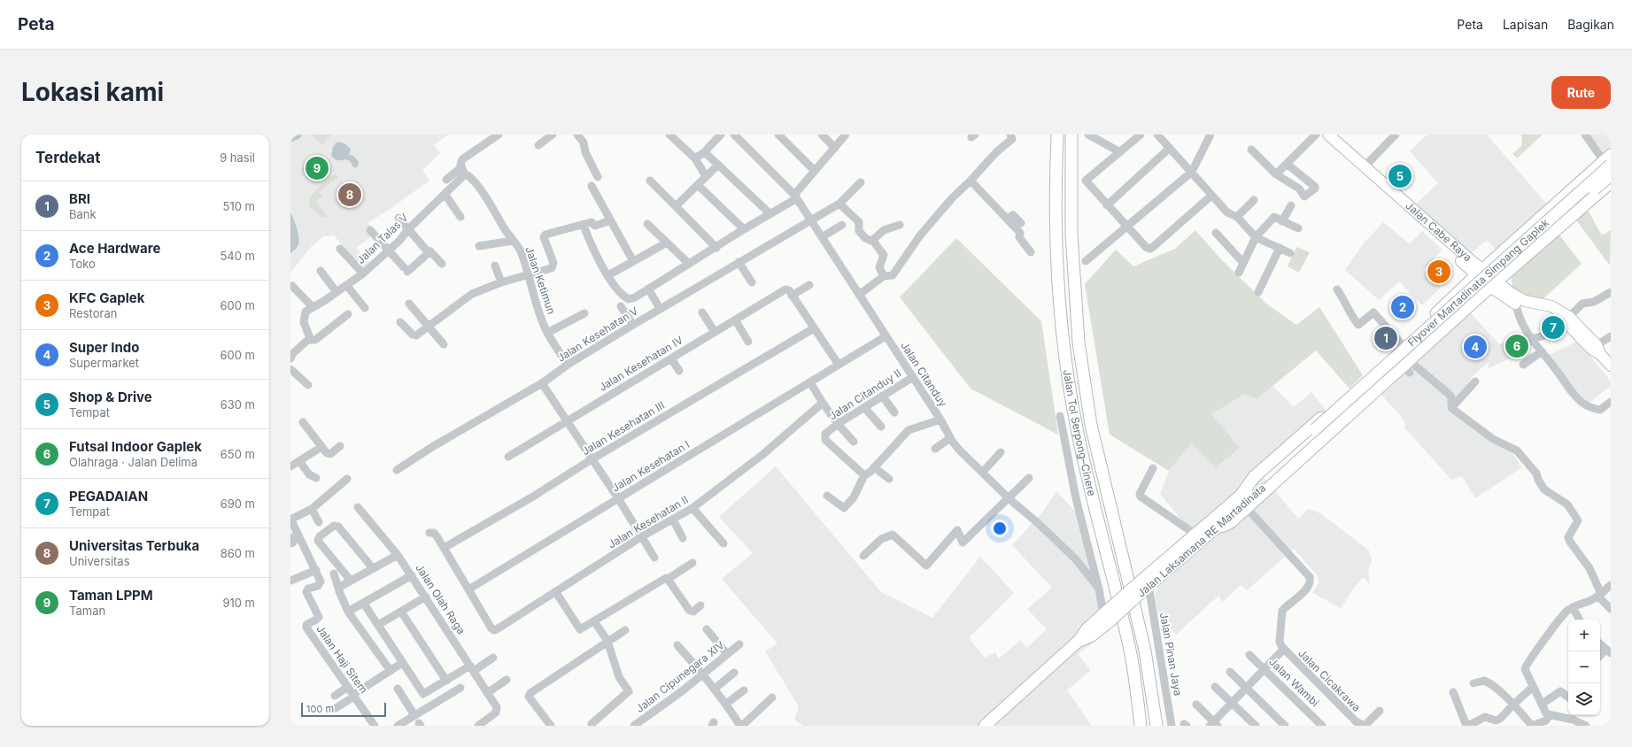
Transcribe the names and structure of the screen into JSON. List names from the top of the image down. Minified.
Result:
{"streets":{"highway":["Flyover Martadinata Simpang Gaplek","Jalan Tol Serpong–Cinere","Jalan Laksamana RE Martadinata"],"main road":["Jalan Cabe Raya"],"street":["Jalan Talas V","Jalan Ketimun","Jalan Kesehatan V","Jalan Kesehatan IV","Jalan Citanduy","Jalan Citanduy II","Jalan Kesehatan III","Jalan Kesehatan I","Jalan Kesehatan II","Jalan Olah Raga","Jalan Pinan Jaya","Jalan Haji Sitem","Jalan Cipunegara XIV","Jalan Cicakrawa","Jalan Wambi"]},"crossings":[["Jalan Talas V","Jalan Ketimun"],["Jalan Ketimun","Jalan Kesehatan V"],["Flyover Martadinata Simpang Gaplek","Jalan Laksamana RE Martadinata"],["Jalan Kesehatan V","Jalan Citanduy"],["Jalan Citanduy","Jalan Citanduy II"],["Jalan Citanduy","Jalan Kesehatan I"],["Jalan Citanduy","Jalan Laksamana RE Martadinata"],["Jalan Kesehatan I","Jalan Kesehatan II"],["Jalan Laksamana RE Martadinata","Jalan Pinan Jaya"]],"scale_bar":"100 m","page":{"header":"Peta","nav":["Peta","Lapisan","Bagikan"],"buttons":"Rute","title":"Lokasi kami","heading":["Terdekat","9 hasil"],"pins":["9","5","8","3","2","7","1","6","4"],"list":[{"mark":"1","name":"BRI","note":"Bank","value":"510 m"},{"mark":"2","name":"Ace Hardware","note":"Toko","value":"540 m"},{"mark":"3","name":"KFC Gaplek","note":"Restoran","value":"600 m"},{"mark":"4","name":"Super Indo","note":"Supermarket","value":"600 m"},{"mark":"5","name":"Shop & Drive","note":"Tempat","value":"630 m"},{"mark":"6","name":"Futsal Indoor Gaplek","note":"Olahraga · Jalan Delima","value":"650 m"},{"mark":"7","name":"PEGADAIAN","note":"Tempat","value":"690 m"},{"mark":"8","name":"Universitas Terbuka","note":"Universitas","value":"860 m"},{"mark":"9","name":"Taman LPPM","note":"Taman","value":"910 m"}],"map_buttons":["+","−"],"scale":"100 m"}}
